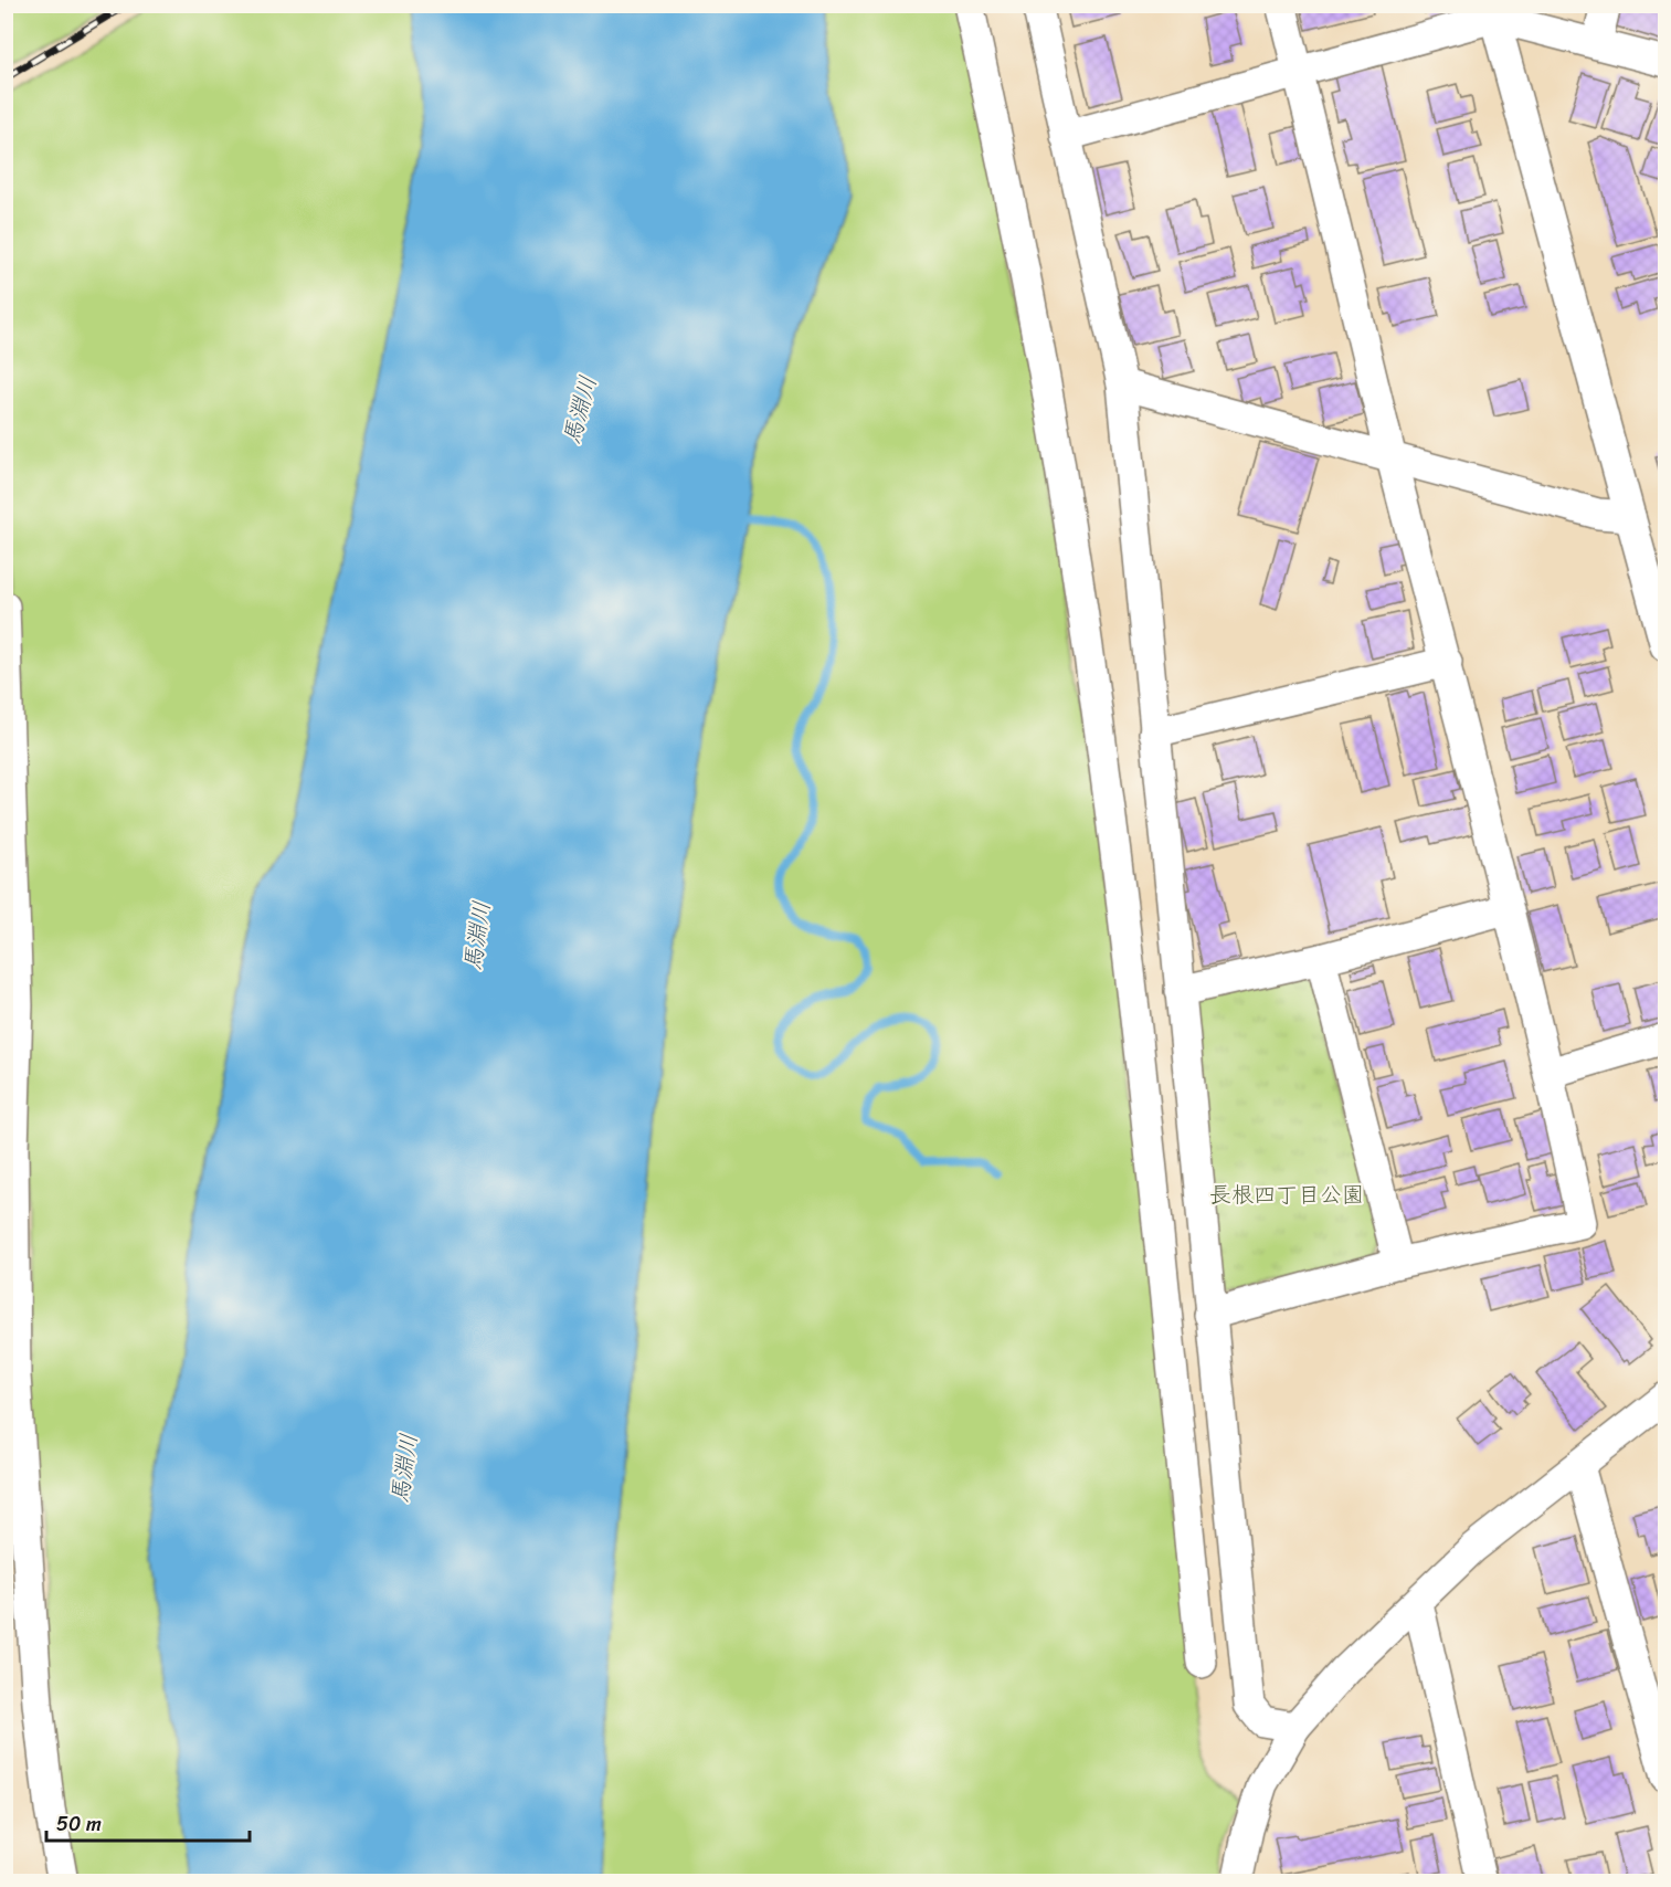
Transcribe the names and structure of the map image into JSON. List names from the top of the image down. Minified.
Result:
{"water":["馬淵川"],"parks":["長根四丁目公園"],"scale_bar":"50 m"}
